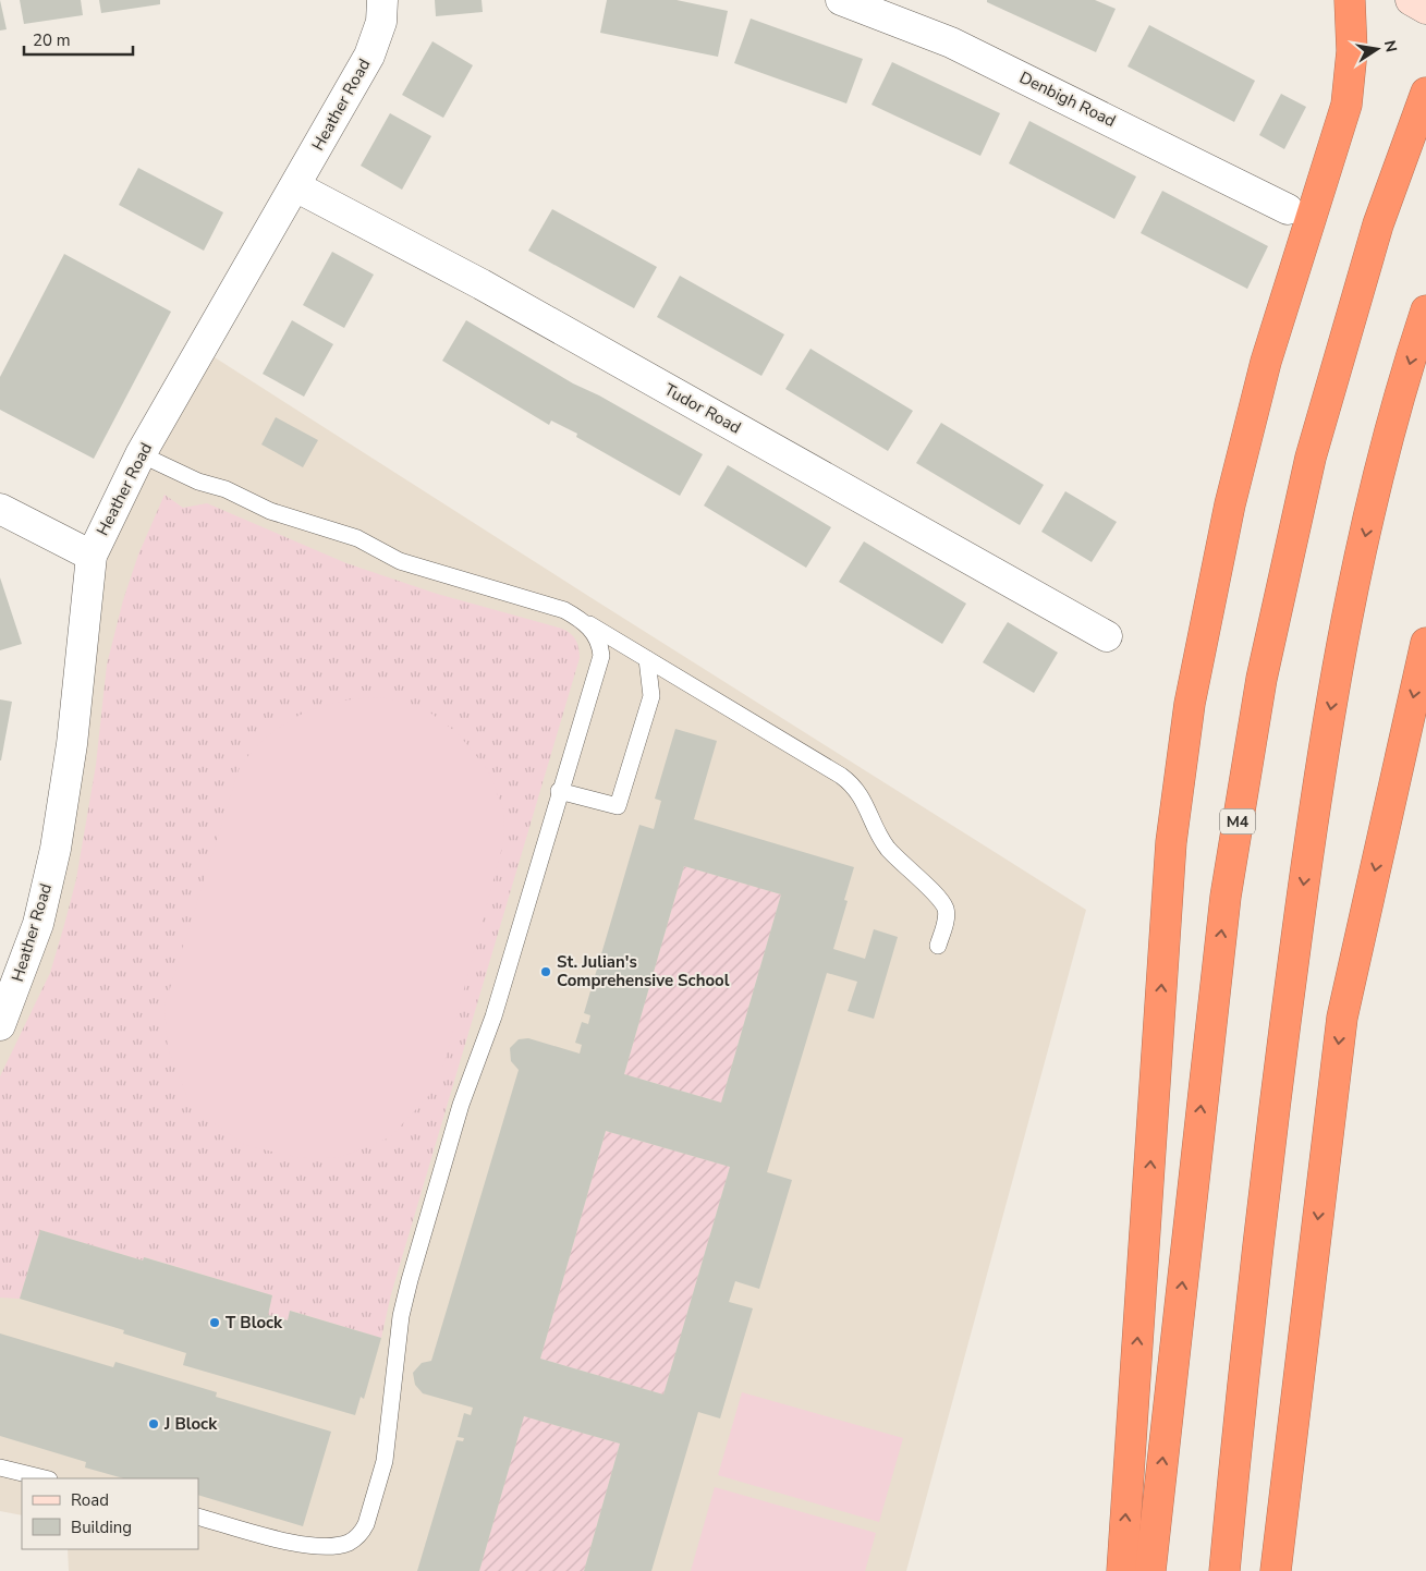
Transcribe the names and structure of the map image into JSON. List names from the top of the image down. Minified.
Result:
{"streets":{"highway":["M4"],"street":["Denbigh Road","Heather Road","Tudor Road"]},"crossings":[["Heather Road","Tudor Road"]],"places":["St. Julian's Comprehensive School","T Block","J Block"],"legend":["Road","Building"],"scale_bar":"20 m","north":"right"}
